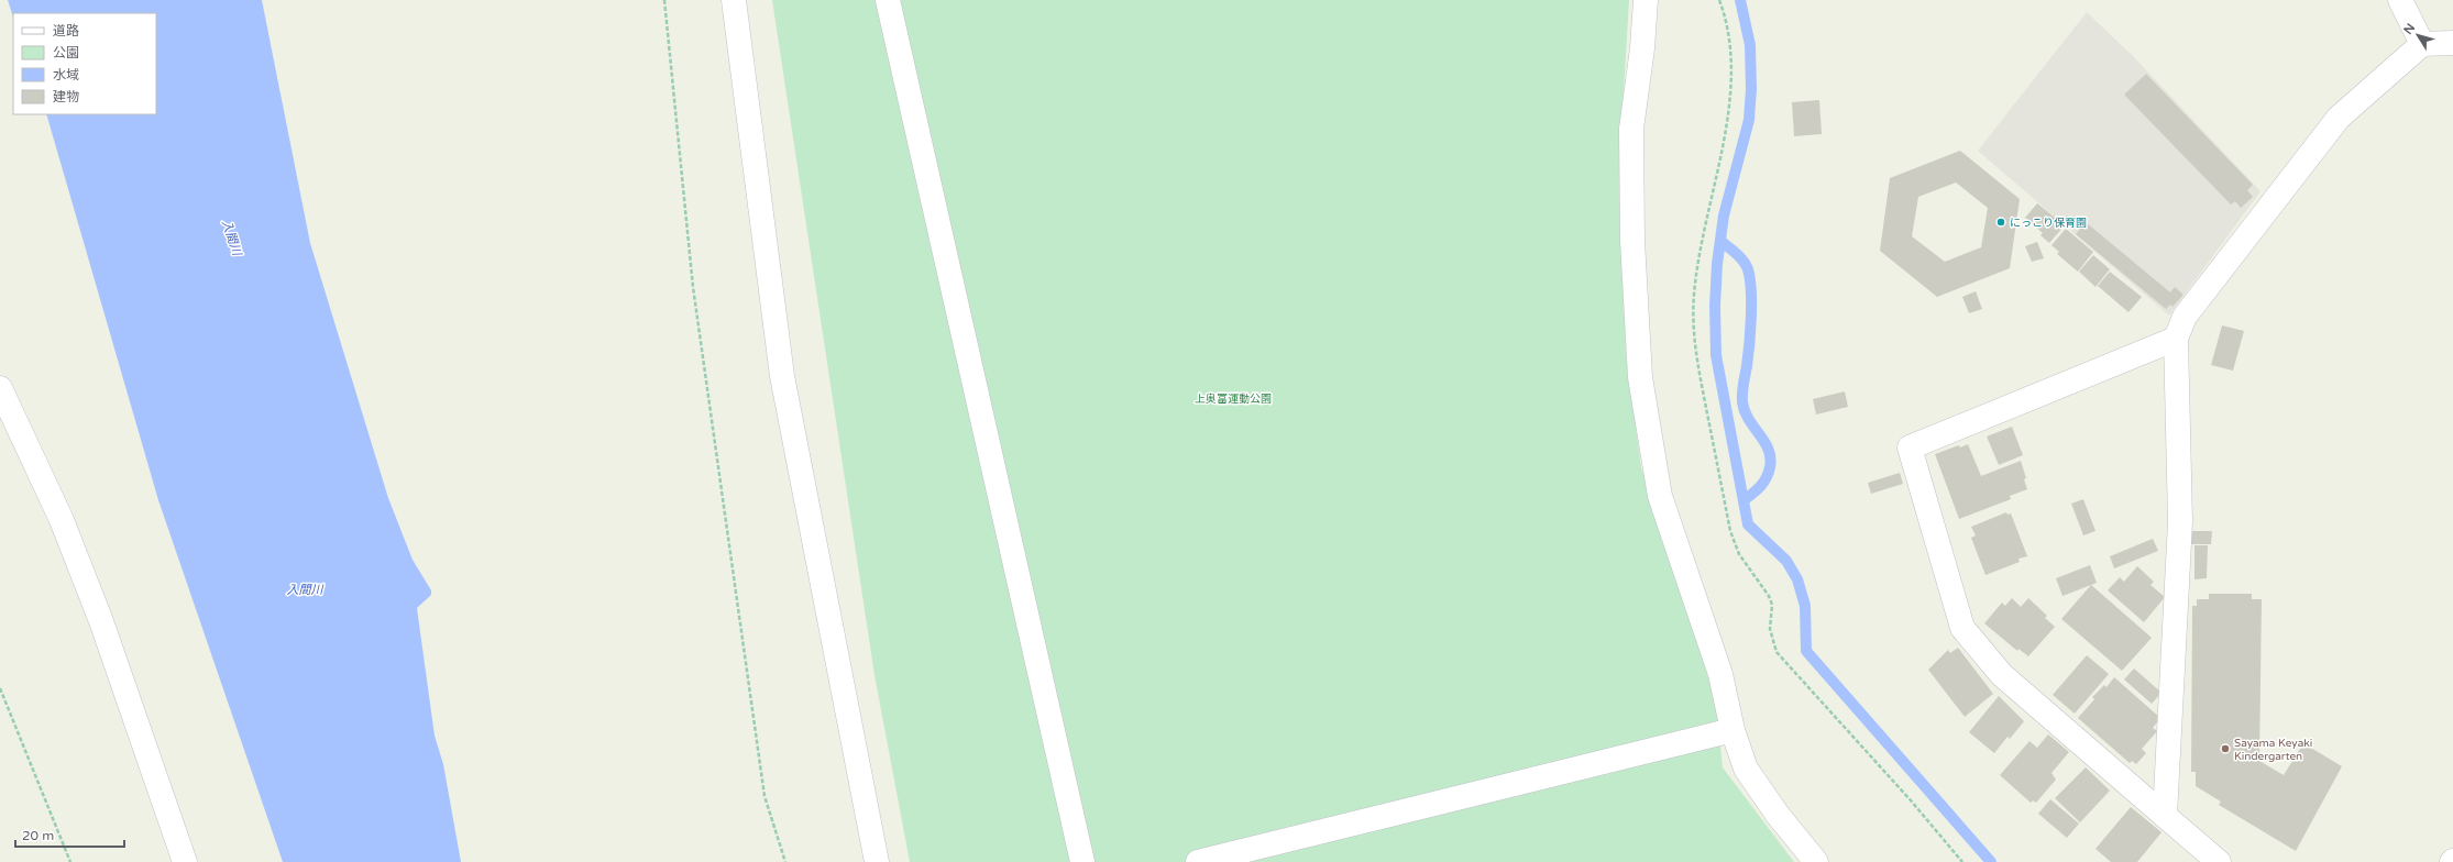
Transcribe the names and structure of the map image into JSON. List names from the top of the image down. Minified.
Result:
{"water":["入間川"],"parks":["上奥富運動公園"],"places":["にっこり保育園","Sayama Keyaki Kindergarten"],"legend":["道路","公園","水域","建物"],"scale_bar":"20 m","north":"top left"}
